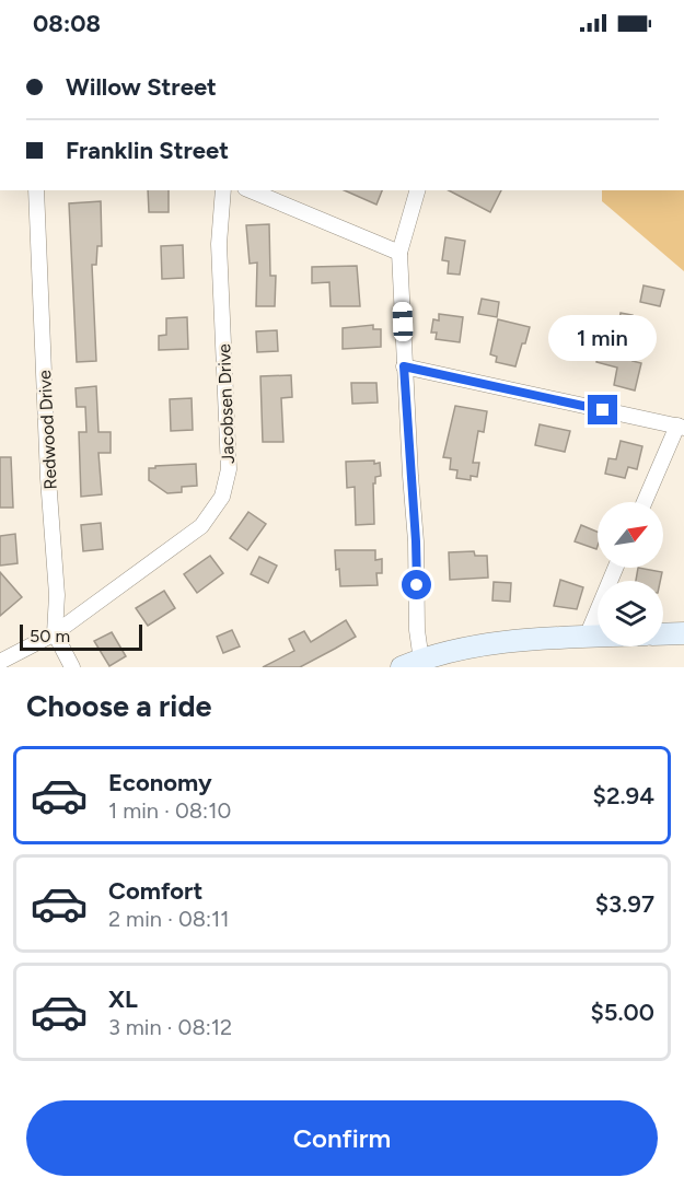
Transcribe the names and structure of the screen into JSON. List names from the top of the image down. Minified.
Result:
{"streets":{"street":["Jacobsen Drive","Redwood Drive"]},"crossings":[["Jacobsen Drive","Redwood Drive"]],"scale_bar":"50 m","north":"top right","page":{"status":"08:08","banner":["Willow Street","Franklin Street"],"bubble":"1 min","scale":"50 m","heading":"Choose a ride","list":[{"name":"Economy","note":"1 min · 08:10","value":"$2.94"},{"name":"Comfort","note":"2 min · 08:11","value":"$3.97"},{"name":"XL","note":"3 min · 08:12","value":"$5.00"}],"buttons":"Confirm"}}
